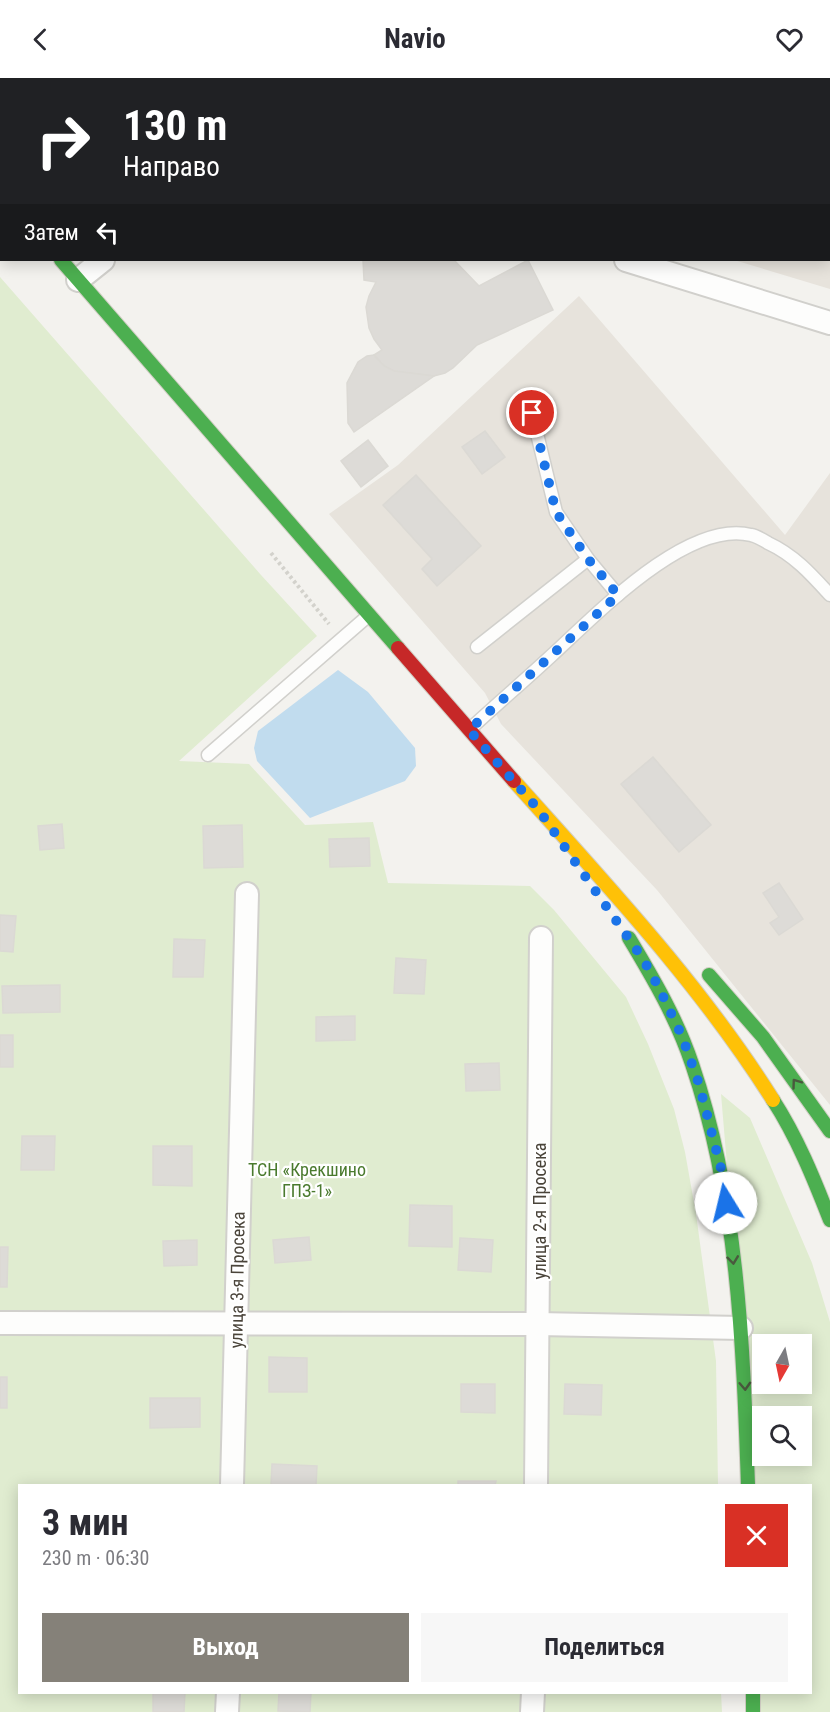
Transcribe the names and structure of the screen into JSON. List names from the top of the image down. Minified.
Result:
{"streets":{"street":["улица 2-я Просека","улица 3-я Просека"]},"parks":["ТСН «Крекшино ГПЗ-1»"],"north":"bottom","page":{"header":"Navio","turn":["130 m","Направо"],"then":"Затем","heading":["3 мин","230 m · 06:30"],"buttons":["Выход","Поделиться"]}}
